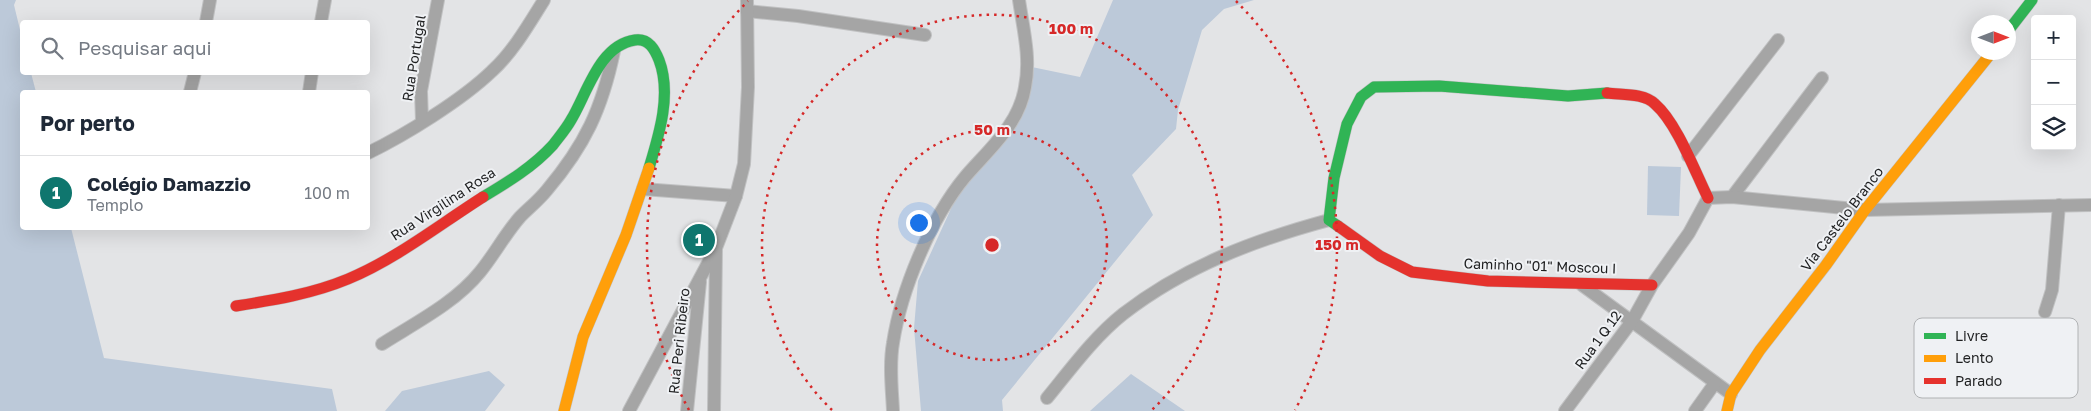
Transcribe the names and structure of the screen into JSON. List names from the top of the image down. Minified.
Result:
{"streets":{"street":["Rua Portugal","Rua Virgilina Rosa","Via Castelo Branco","Caminho \"01\" Moscou I","Rua 1 Q 12","Rua Peri Ribeiro"]},"crossings":[["Caminho \"01\" Moscou I","Rua 1 Q 12"]],"legend":["Livre","Lento","Parado"],"north":"right","page":{"map_buttons":["+","−"],"search":"Pesquisar aqui","heading":"Por perto","list":[{"mark":"1","name":"Colégio Damazzio","note":"Templo","value":"100 m"}],"pins":"1"},"rings":["100 m","50 m","150 m"]}
